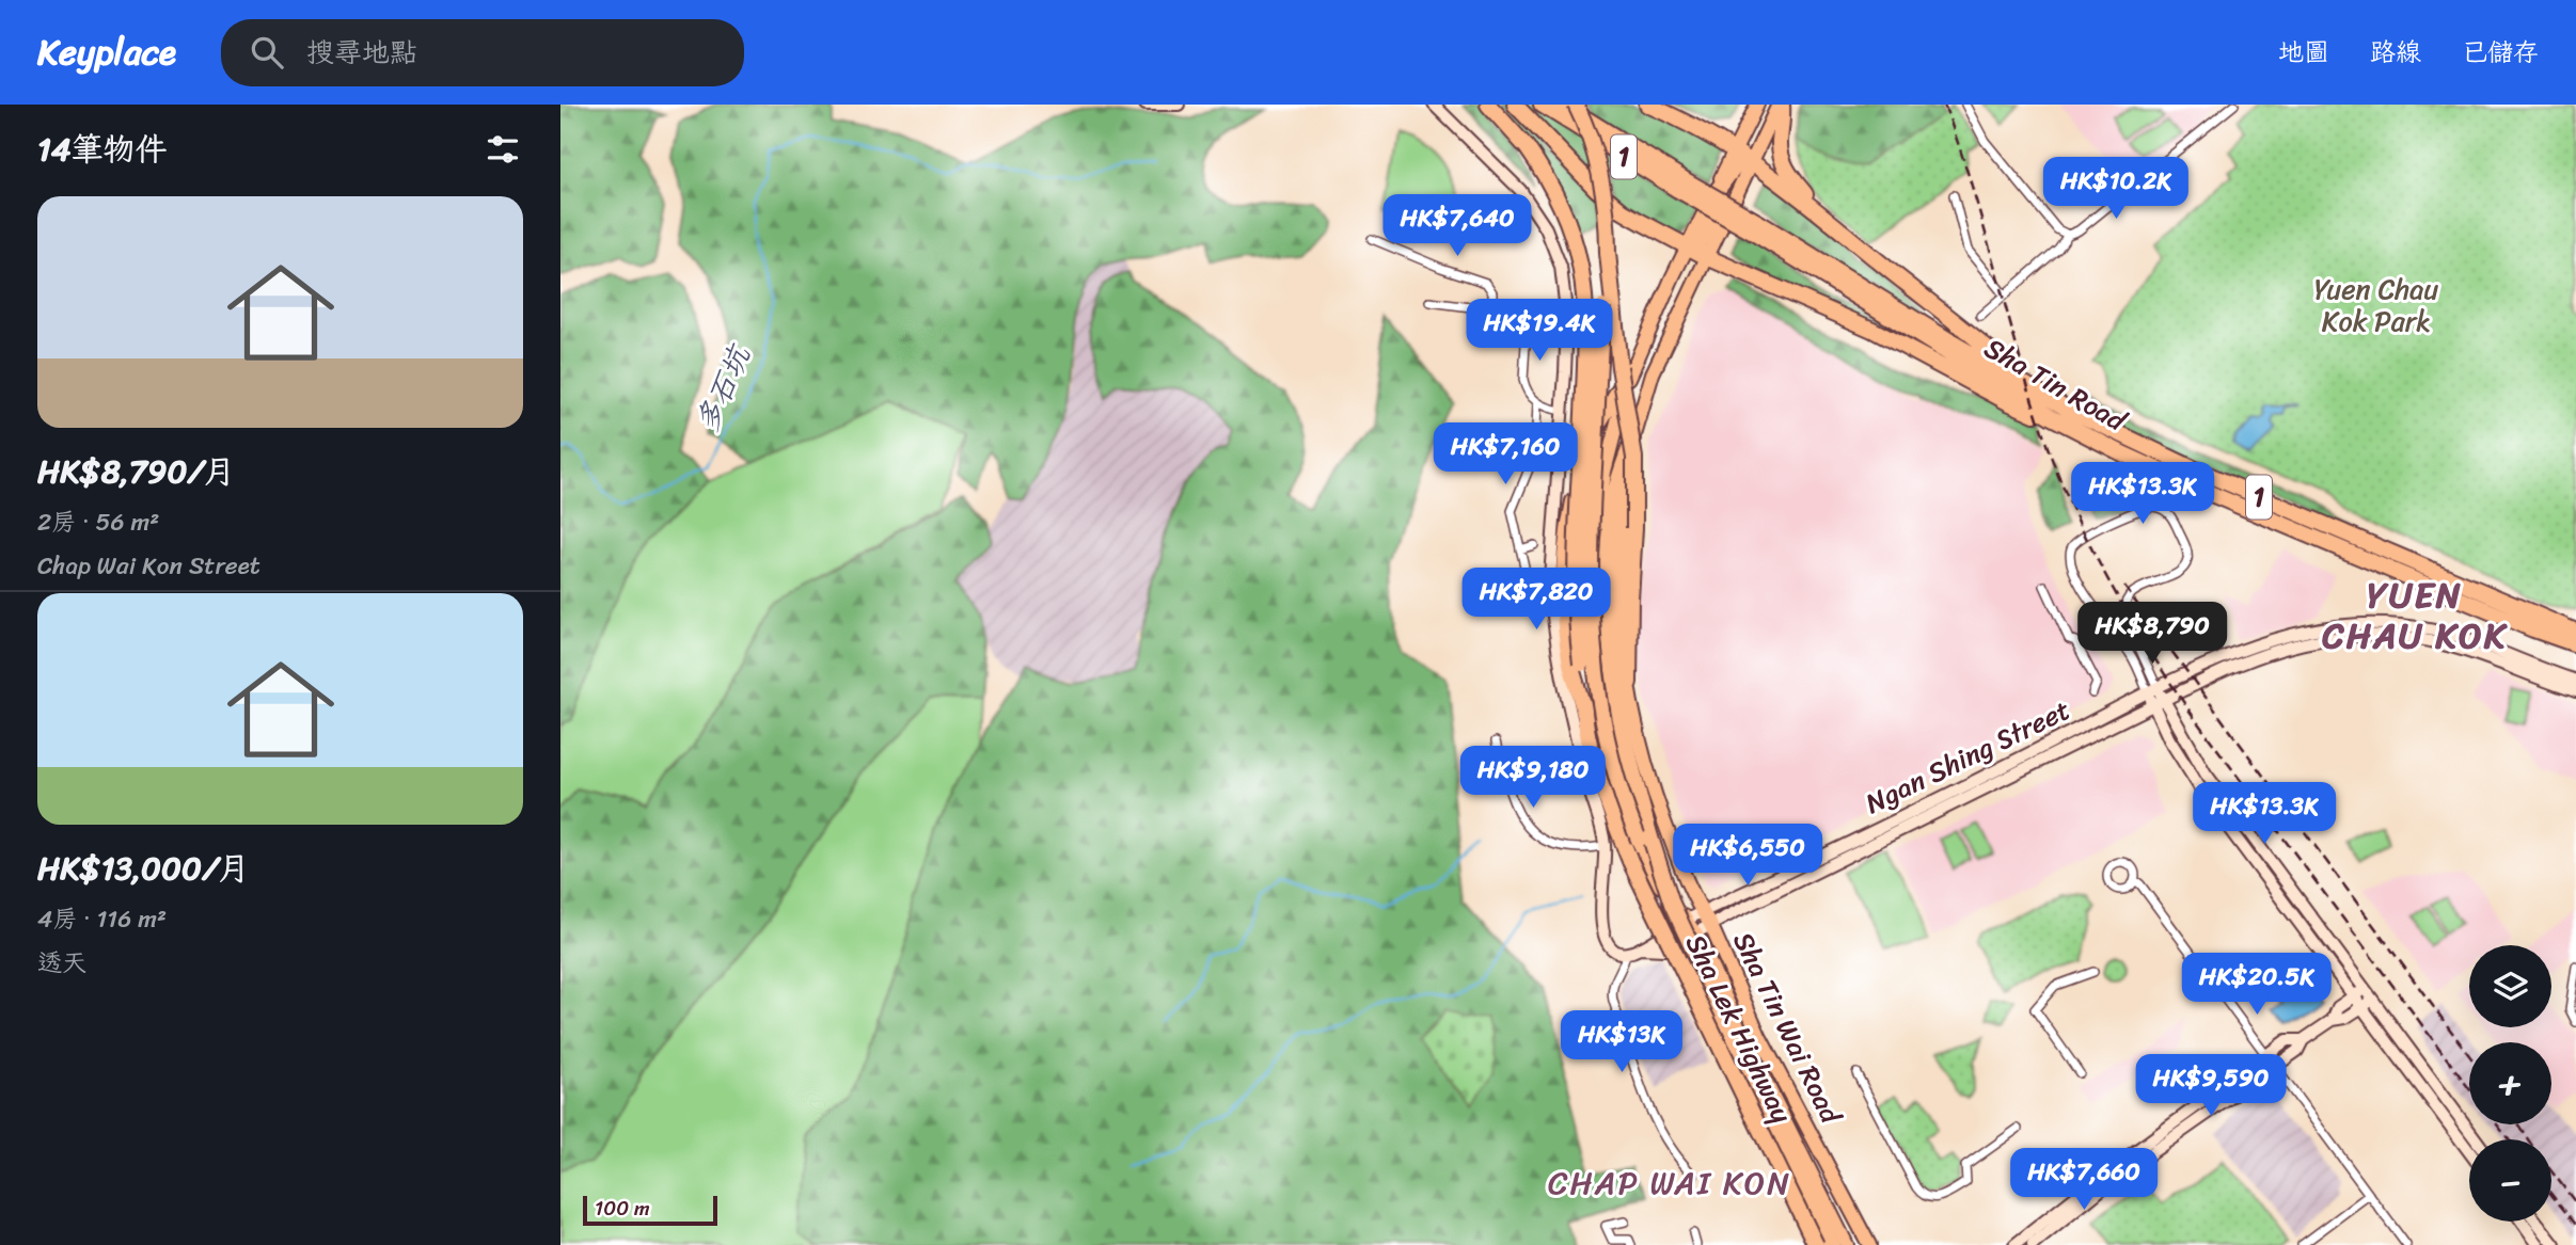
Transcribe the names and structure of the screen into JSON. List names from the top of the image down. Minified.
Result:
{"streets":{"highway":["1","Sha Tin Road","Sha Lek Highway"],"main road":["Sha Tin Wai Road"],"street":["Ngan Shing Street"]},"crossings":[["Ngan Shing Street","Sha Tin Wai Road"]],"districts":["YUEN CHAU KOK","CHAP WAI KON"],"water":["多石坑"],"parks":["Yuen Chau Kok Park"],"scale_bar":"100 m","page":{"header":"Keyplace","search":"搜尋地點","nav":["地圖","路線","已儲存"],"heading":"14筆物件","price":["HK$10.2K","HK$7,640","HK$19.4K","HK$7,160","HK$13.3K","HK$7,820","HK$8,790","HK$9,180","HK$13.3K","HK$6,550","HK$20.5K","HK$13K","HK$9,590","HK$7,660"],"list":[{"name":"HK$8,790/月","note":"2房 · 56 m² · Chap Wai Kon Street"},{"name":"HK$13,000/月","note":"4房 · 116 m² · 透天"}],"map_buttons":["+","−"],"scale":"100 m"}}
